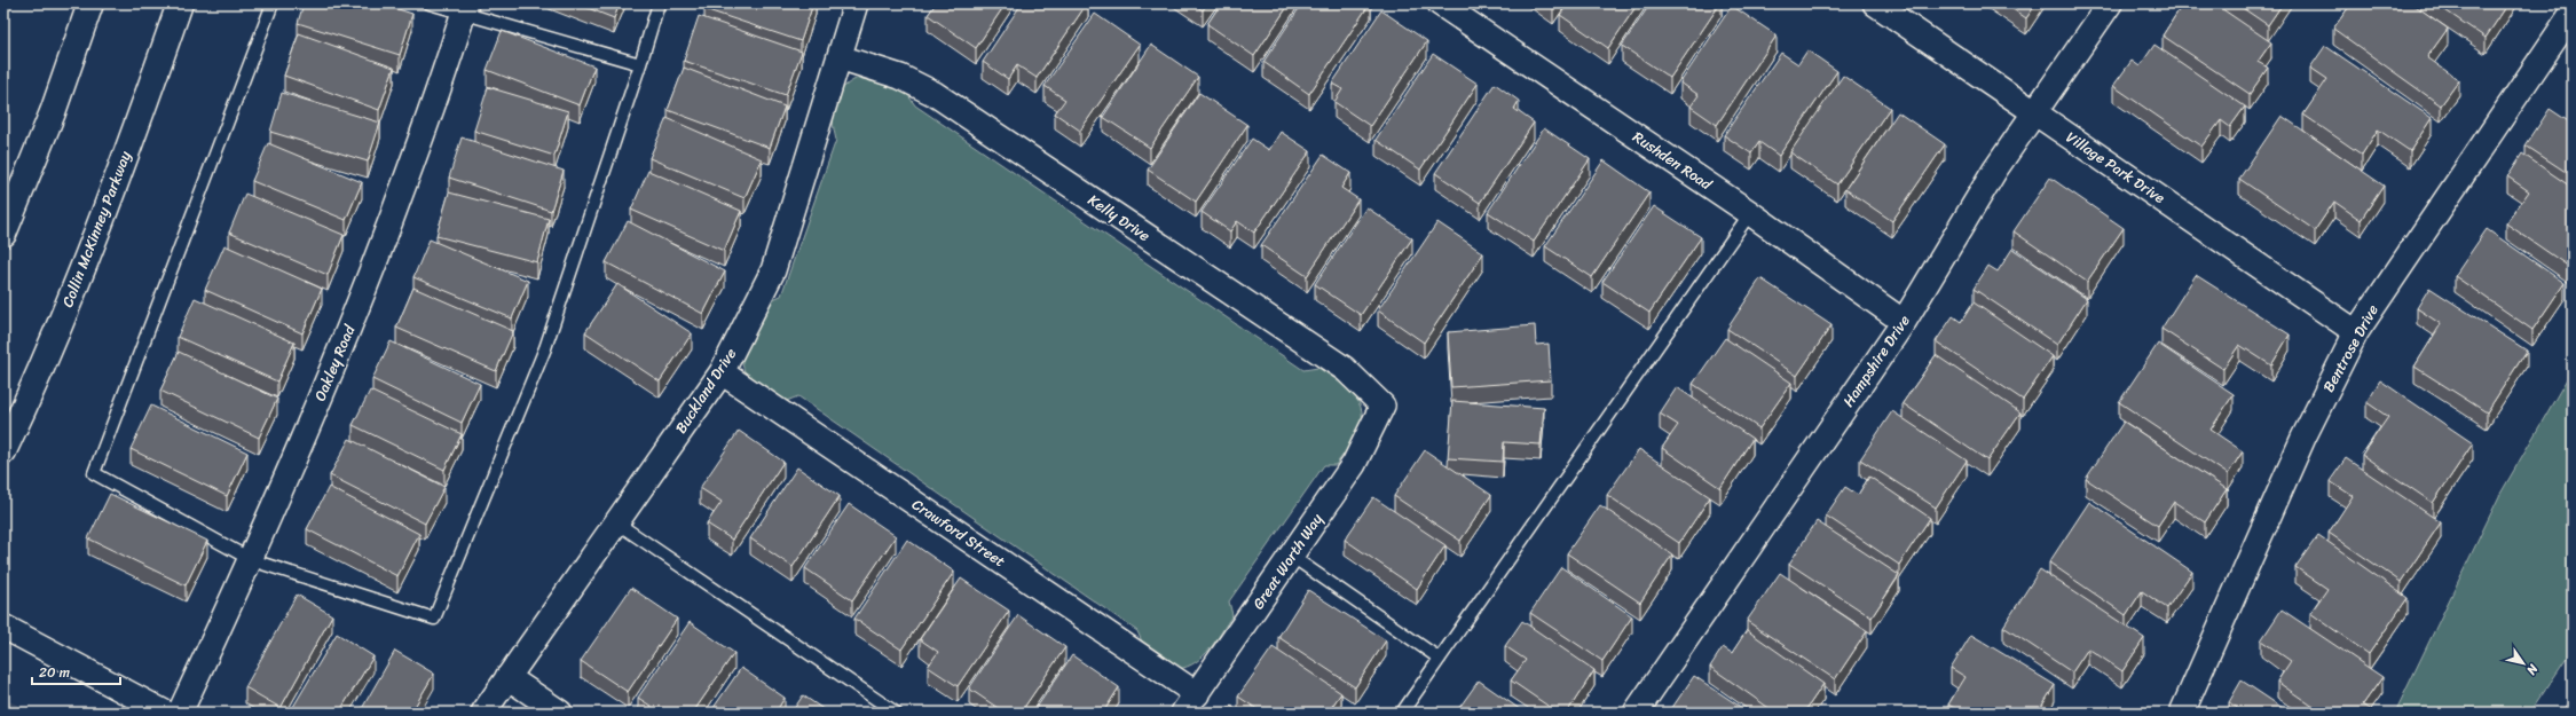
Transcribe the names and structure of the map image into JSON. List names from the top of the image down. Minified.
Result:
{"streets":{"street":["Rushden Road","Village Park Drive","Kelly Drive","Collin McKinney Parkway","Bentrose Drive","Hampshire Drive","Oakley Road","Buckland Drive","Crawford Street","Great Worth Way"]},"crossings":[["Rushden Road","Hampshire Drive"],["Village Park Drive","Bentrose Drive"],["Village Park Drive","Hampshire Drive"],["Kelly Drive","Buckland Drive"],["Kelly Drive","Great Worth Way"],["Buckland Drive","Crawford Street"],["Crawford Street","Great Worth Way"]],"scale_bar":"20 m","north":"bottom right"}
